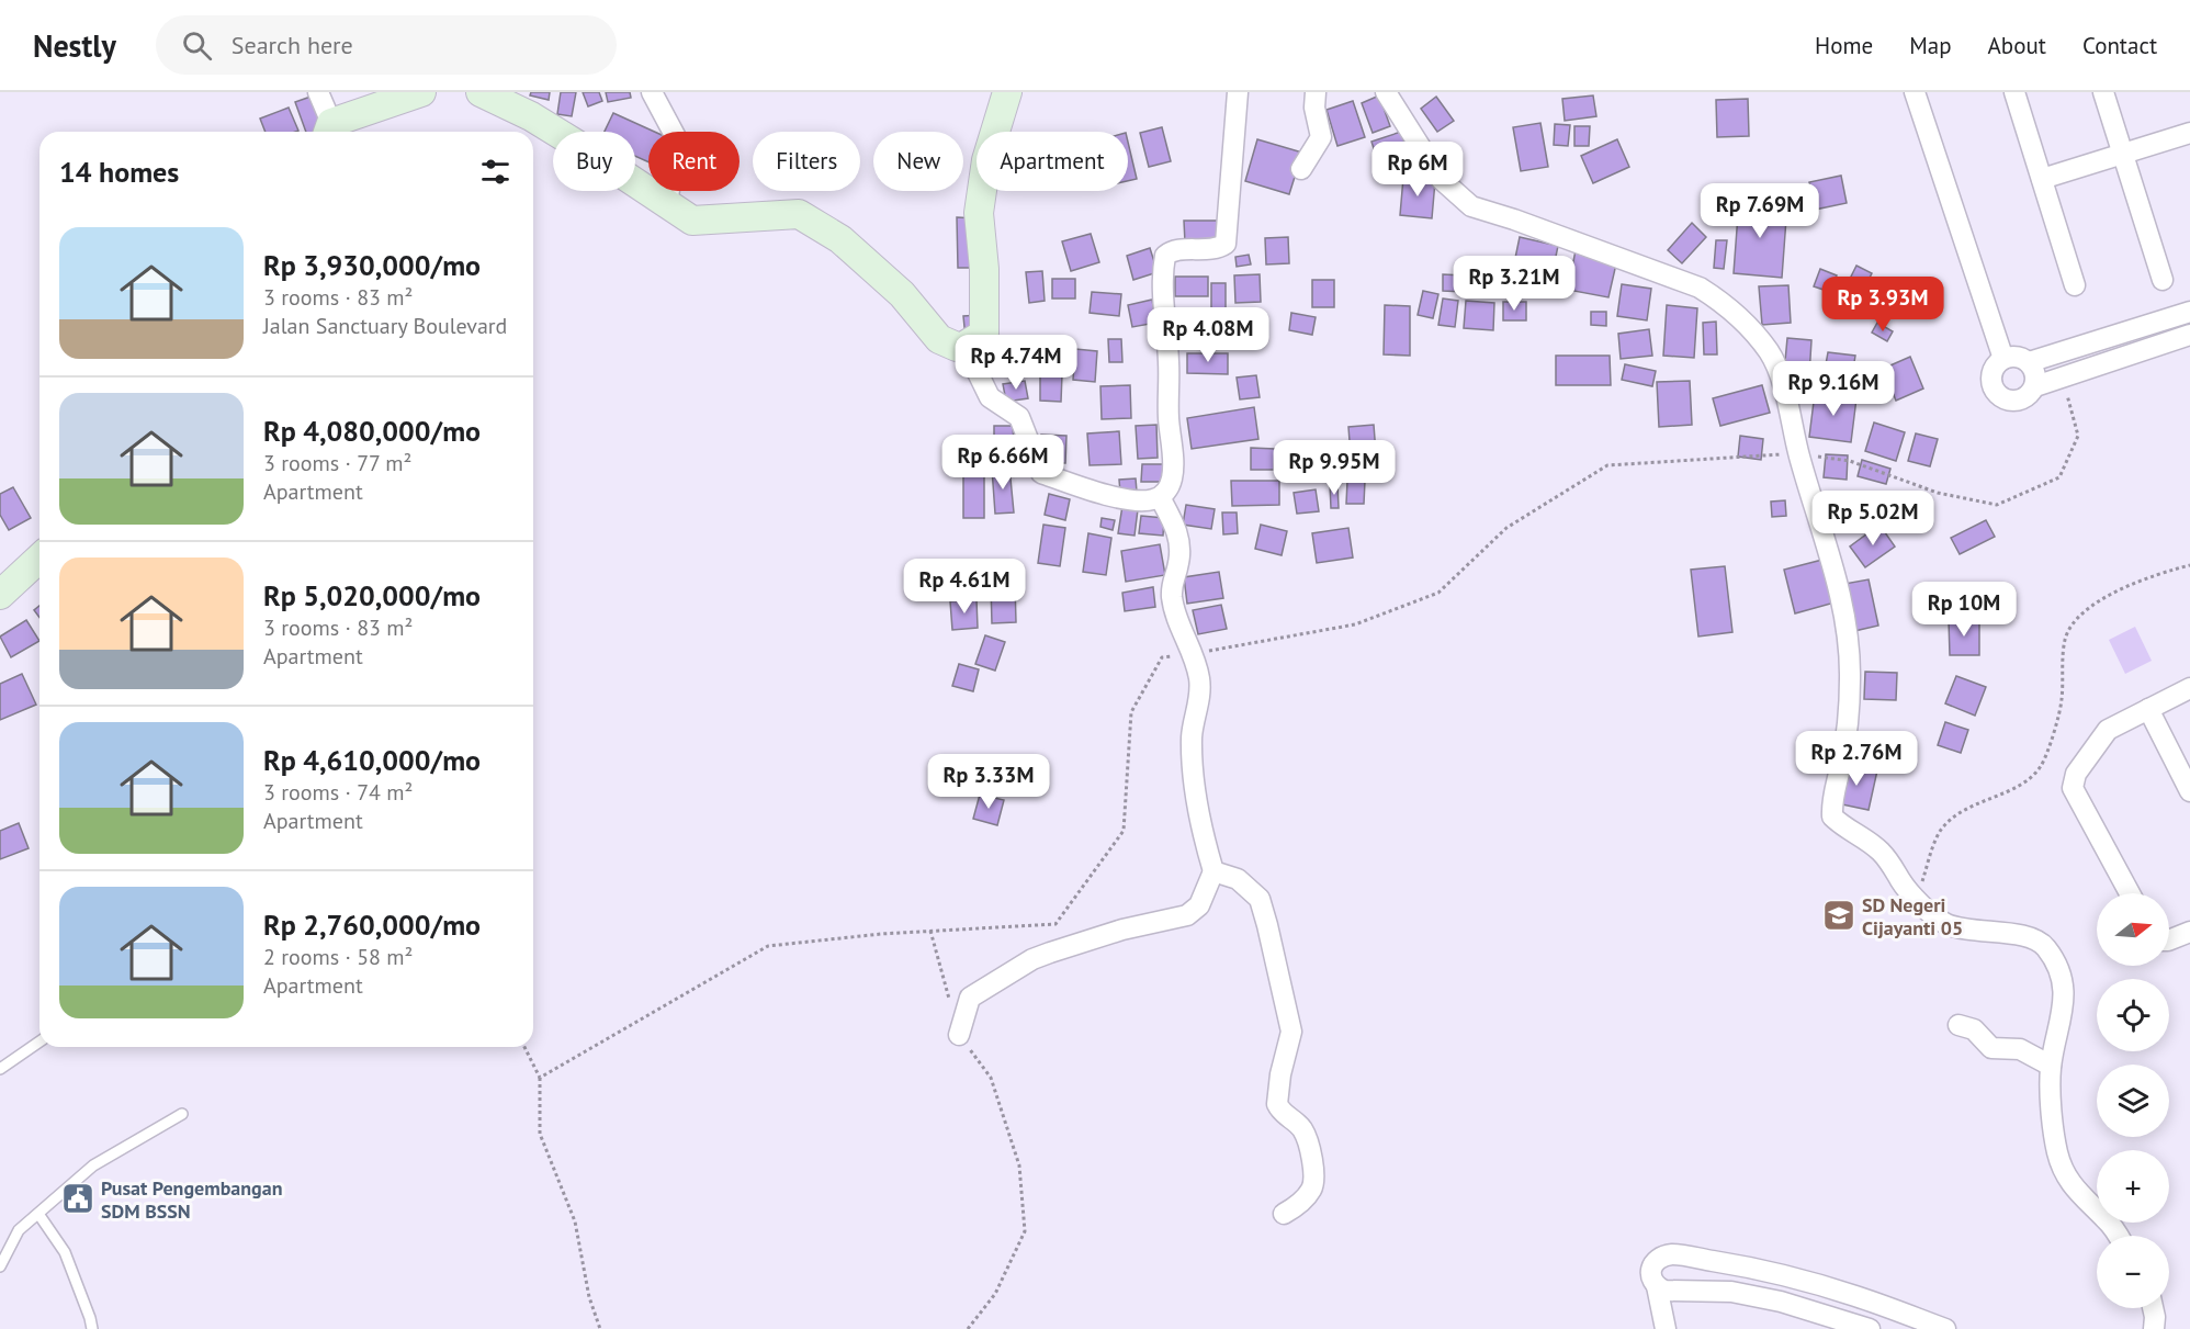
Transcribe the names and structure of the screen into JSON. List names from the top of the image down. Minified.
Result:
{"places":{"school or university":["SD Negeri Cijayanti 05"],"public building":["Pusat Pengembangan SDM BSSN"]},"north":"right","page":{"header":"Nestly","search":"Search here","nav":["Home","Map","About","Contact"],"chip":["Buy","Rent","Filters","New","Apartment"],"heading":"14 homes","price":["Rp 6M","Rp 7.69M","Rp 3.21M","Rp 3.93M","Rp 4.08M","Rp 4.74M","Rp 9.16M","Rp 6.66M","Rp 9.95M","Rp 5.02M","Rp 4.61M","Rp 10M","Rp 2.76M","Rp 3.33M"],"list":[{"name":"Rp 3,930,000/mo","note":"3 rooms · 83 m² · Jalan Sanctuary Boulevard"},{"name":"Rp 4,080,000/mo","note":"3 rooms · 77 m² · Apartment"},{"name":"Rp 5,020,000/mo","note":"3 rooms · 83 m² · Apartment"},{"name":"Rp 4,610,000/mo","note":"3 rooms · 74 m² · Apartment"},{"name":"Rp 2,760,000/mo","note":"2 rooms · 58 m² · Apartment"}],"map_buttons":["+","−"]}}
